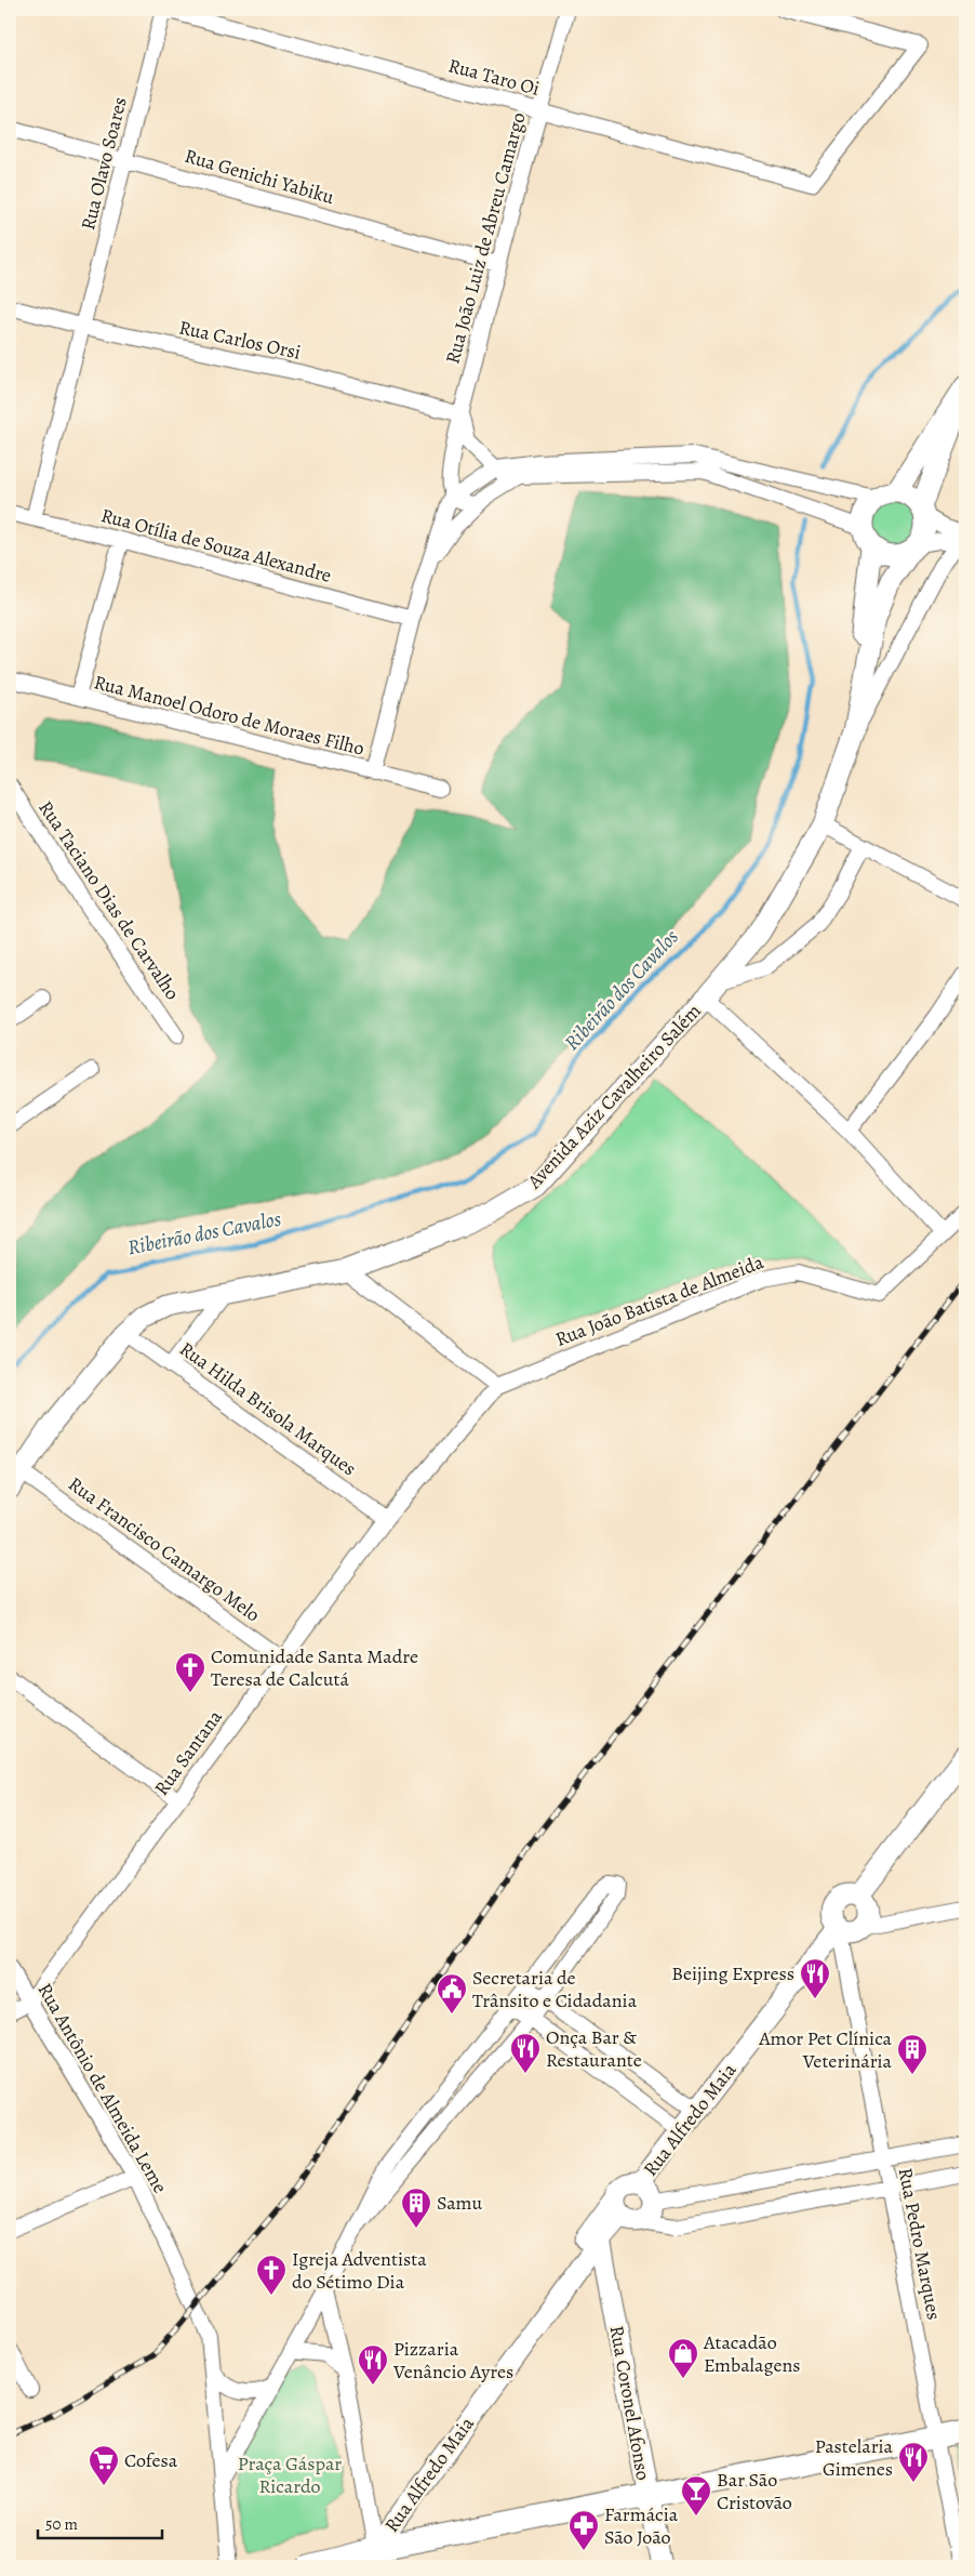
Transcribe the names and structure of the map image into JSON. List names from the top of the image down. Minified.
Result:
{"streets":{"main road":["Avenida Aziz Cavalheiro Salém","Rua Alfredo Maia","Rua Coronel Afonso"],"street":["Rua Taro Oi","Rua Olavo Soares","Rua Genichi Yabiku","Rua João Luiz de Abreu Camargo","Rua Carlos Orsi","Rua Otília de Souza Alexandre","Rua Manoel Odoro de Moraes Filho","Rua Taciano Dias de Carvalho","Rua João Batista de Almeida","Rua Hilda Brisola Marques","Rua Francisco Camargo Melo","Rua Santana","Rua Antônio de Almeida Leme","Rua Pedro Marques"]},"crossings":[["Rua Taro Oi","Rua Olavo Soares"],["Rua Taro Oi","Rua João Luiz de Abreu Camargo"],["Rua Olavo Soares","Rua Genichi Yabiku"],["Rua Olavo Soares","Rua Carlos Orsi"],["Rua Olavo Soares","Rua Otília de Souza Alexandre"],["Rua Genichi Yabiku","Rua João Luiz de Abreu Camargo"],["Rua João Luiz de Abreu Camargo","Rua Carlos Orsi"],["Rua João Luiz de Abreu Camargo","Rua Otília de Souza Alexandre"],["Rua João Luiz de Abreu Camargo","Rua Manoel Odoro de Moraes Filho"],["Rua João Luiz de Abreu Camargo","Avenida Aziz Cavalheiro Salém"],["Avenida Aziz Cavalheiro Salém","Rua Hilda Brisola Marques"],["Avenida Aziz Cavalheiro Salém","Rua Francisco Camargo Melo"],["Rua João Batista de Almeida","Rua Santana"],["Rua Hilda Brisola Marques","Rua Santana"],["Rua Francisco Camargo Melo","Rua Santana"],["Rua Santana","Rua Antônio de Almeida Leme"],["Rua Alfredo Maia","Rua Pedro Marques"],["Rua Alfredo Maia","Rua Coronel Afonso"]],"water":["Ribeirão dos Cavalos"],"parks":["Praça Gáspar Ricardo"],"places":{"church":["Comunidade Santa Madre Teresa de Calcutá","Igreja Adventista do Sétimo Dia"],"restaurant":["Beijing Express","Onça Bar & Restaurante","Pizzaria Venâncio Ayres","Pastelaria Gimenes"],"public building":["Secretaria de Trânsito e Cidadania"],"building":["Amor Pet Clínica Veterinária","Samu"],"shop":["Atacadão Embalagens"],"supermarket":["Cofesa"],"bar":["Bar São Cristovão"],"pharmacy":["Farmácia São João"]},"scale_bar":"50 m"}
